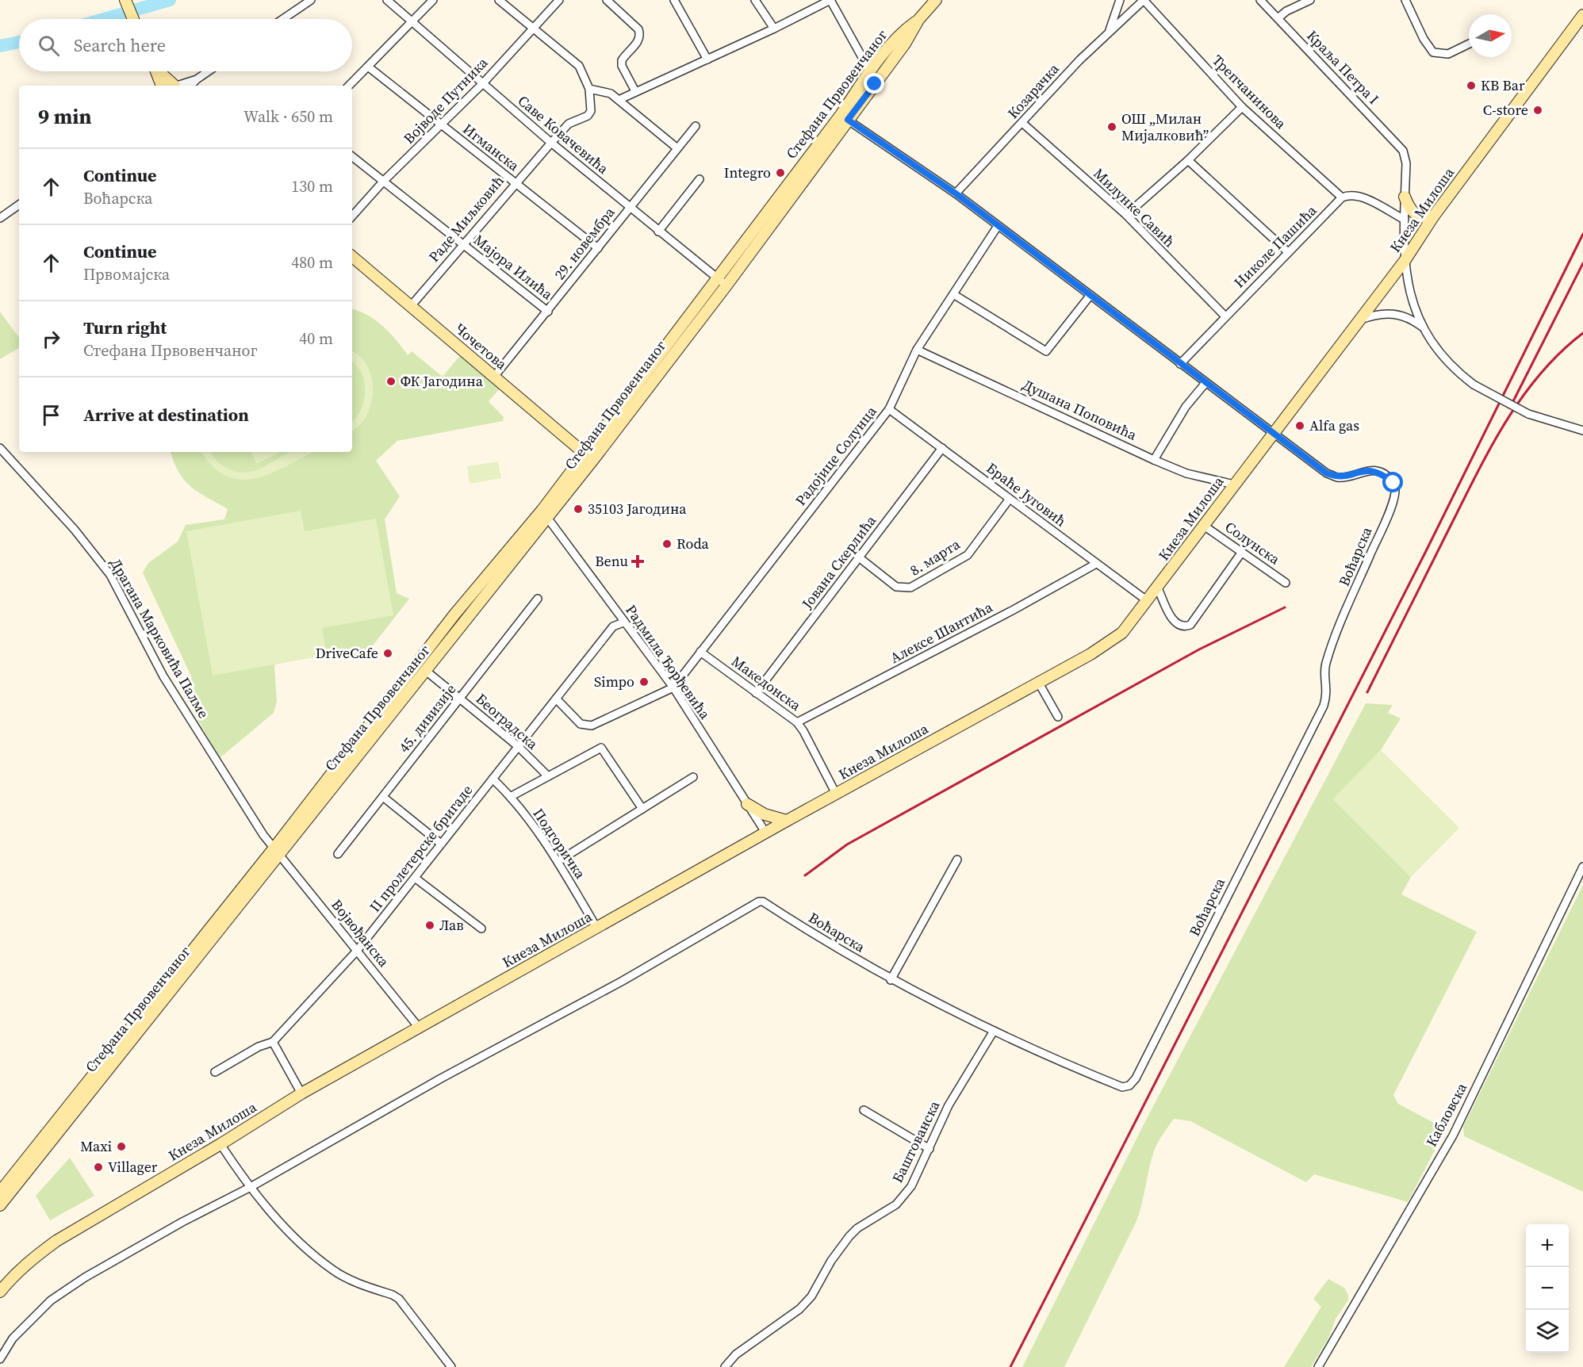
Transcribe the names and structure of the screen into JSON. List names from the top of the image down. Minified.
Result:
{"streets":{"street":["Краља Петра I","Козарачка","Трепчанинова","Стефана Првовенчаног","Војводе Путника","Саве Ковачевића","Игманска","Милунке Савић","Кнеза Милоша","Раде Миљковић","29. новембра","Николе Пашића","Мајора Илића","Чочетова","Душана Поповића","Радојице Солунца","Браће Југовић","Солунска","Воћарска","8. марта","Јована Скерлића","Алексе Шантића","Драгана Марковића Палме","Радмила Ђорђевића","Македонска","45. дивизије","Београдска","Подгоричка","II пролетерске бригаде","Војвођанска","Кабловска","Баштованска"]},"crossings":[["Козарачка","Милунке Савић"],["Трепчанинова","Николе Пашића"],["Стефана Првовенчаног","Саве Ковачевића"],["Стефана Првовенчаног","Чочетова"],["Стефана Првовенчаног","Драгана Марковића Палме"],["Стефана Првовенчаног","Радмила Ђорђевића"],["Стефана Првовенчаног","Београдска"],["Стефана Првовенчаног","Војвођанска"],["Војводе Путника","Саве Ковачевића"],["Војводе Путника","Игманска"],["Војводе Путника","Мајора Илића"],["Саве Ковачевића","Раде Миљковић"],["Саве Ковачевића","29. новембра"],["Игманска","Раде Миљковић"],["Игманска","29. новембра"],["Милунке Савић","Николе Пашића"],["Кнеза Милоша","Душана Поповића"],["Кнеза Милоша","Браће Југовић"],["Кнеза Милоша","Солунска"],["Кнеза Милоша","Воћарска"],["Кнеза Милоша","Радмила Ђорђевића"],["Кнеза Милоша","Македонска"],["Кнеза Милоша","Подгоричка"],["Кнеза Милоша","Војвођанска"],["Раде Миљковић","Мајора Илића"],["Раде Миљковић","Чочетова"],["29. новембра","Мајора Илића"],["29. новембра","Чочетова"],["Душана Поповића","Радојице Солунца"],["Радојице Солунца","Браће Југовић"],["Радојице Солунца","Радмила Ђорђевића"],["Радојице Солунца","Македонска"],["Браће Југовић","8. марта"],["Браће Југовић","Јована Скерлића"],["Браће Југовић","Алексе Шантића"],["Воћарска","Баштованска"],["8. марта","Јована Скерлића"],["Јована Скерлића","Македонска"],["Алексе Шантића","Македонска"],["Драгана Марковића Палме","Војвођанска"],["Радмила Ђорђевића","II пролетерске бригаде"],["45. дивизије","Београдска"],["Београдска","II пролетерске бригаде"],["Подгоричка","II пролетерске бригаде"],["II пролетерске бригаде","Војвођанска"]],"places":{"other":["KB Bar","C-store","ОШ „Милан Мијалковић”","Integro","ФК Јагодина","Alfa gas","35103 Јагодина","Roda","DriveCafe","Simpo","Лав","Maxi","Villager"],"health":["Benu"]},"north":"right","page":{"search":"Search here","heading":["9 min","Walk · 650 m"],"list":[["Continue","Воћарска","130 m"],["Continue","Првомајска","480 m"],["Turn right","Стефана Првовенчаног","40 m"],"Arrive at destination"],"map_buttons":["+","−"]}}
